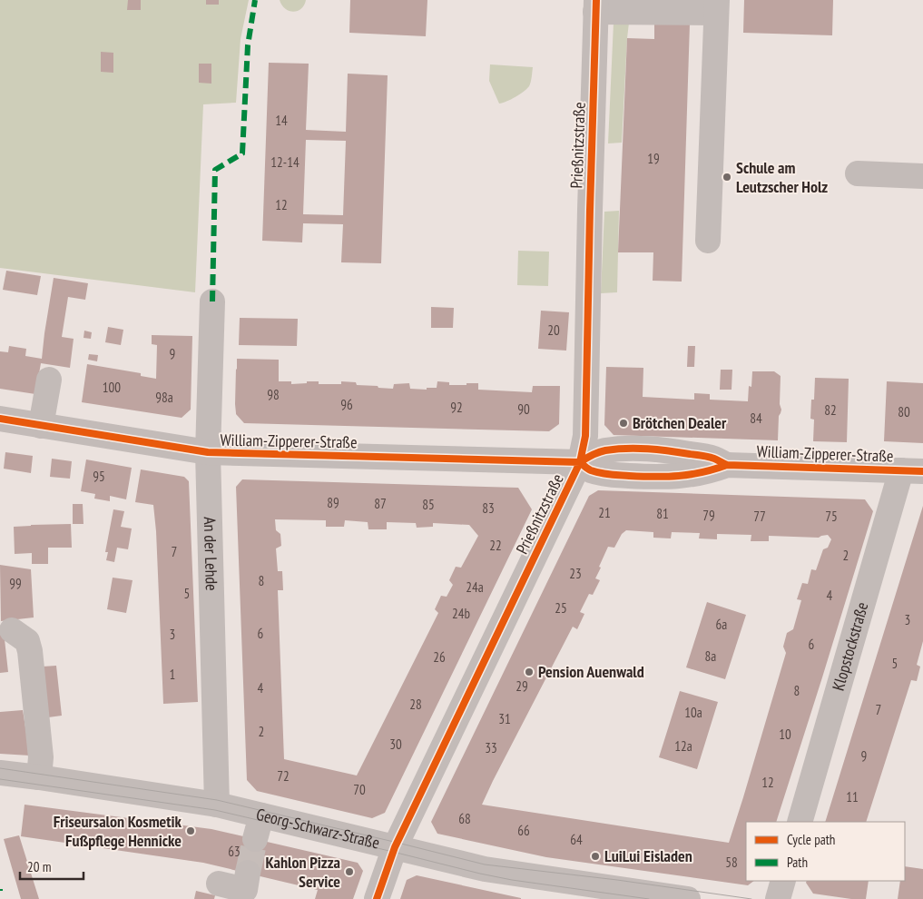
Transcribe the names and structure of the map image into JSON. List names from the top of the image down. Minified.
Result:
{"streets":{"street":["Prießnitzstraße","William-Zipperer-Straße","An der Lehde","Klopstockstraße","Georg-Schwarz-Straße"]},"crossings":[["Prießnitzstraße","William-Zipperer-Straße"],["Prießnitzstraße","Georg-Schwarz-Straße"],["William-Zipperer-Straße","An der Lehde"],["William-Zipperer-Straße","Klopstockstraße"],["An der Lehde","Georg-Schwarz-Straße"]],"places":["Schule am Leutzscher Holz","Brötchen Dealer","Pension Auenwald","Friseursalon Kosmetik Fußpflege Hennicke","LuiLui Eisladen","Kahlon Pizza Service"],"house_numbers":["14","19","12-14","12","20","9","100","98","98a","96","92","90","82","80","84","95","89","87","85","83","21","81","79","77","75","22","7","2","23","8","99","24a","5","4","25","24b","3","6a","6","3","6","8a","26","5","1","29","4","8","28","7","10a","31","2","10","30","12a","33","9","72","12","70","11","68","66","64","63","58"],"legend":["Cycle path","Path"],"scale_bar":"20 m"}
